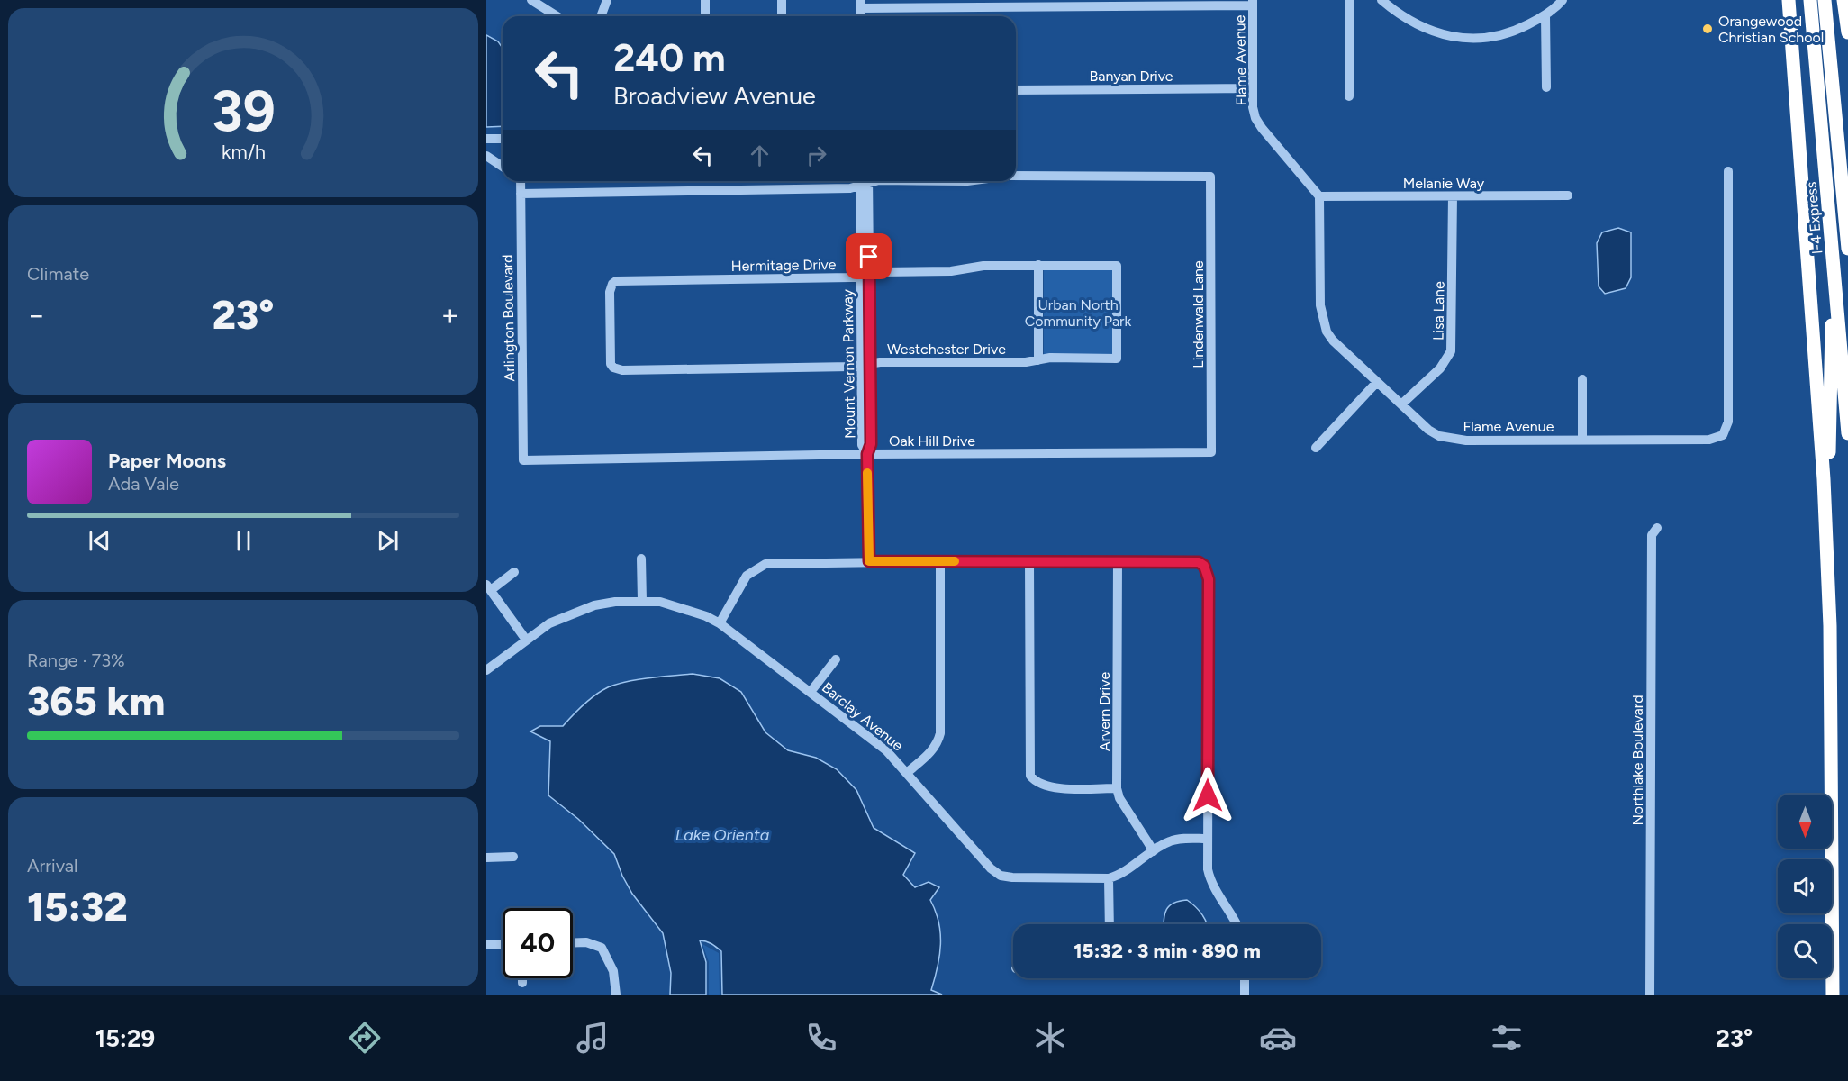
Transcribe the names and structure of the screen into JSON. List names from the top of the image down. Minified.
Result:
{"streets":{"highway":["I-4 Express"],"street":["Flame Avenue","Banyan Drive","Melanie Way","Hermitage Drive","Lisa Lane","Lindenwald Lane","Arlington Boulevard","Westchester Drive","Mount Vernon Parkway","Oak Hill Drive","Arvern Drive","Barclay Avenue","Northlake Boulevard"]},"crossings":[["Flame Avenue","Banyan Drive"],["Flame Avenue","Melanie Way"],["Flame Avenue","Lisa Lane"],["Melanie Way","Lisa Lane"],["Hermitage Drive","Westchester Drive"],["Hermitage Drive","Mount Vernon Parkway"],["Lindenwald Lane","Oak Hill Drive"],["Arlington Boulevard","Oak Hill Drive"],["Westchester Drive","Mount Vernon Parkway"],["Mount Vernon Parkway","Oak Hill Drive"],["Arvern Drive","Barclay Avenue"]],"water":["Lake Orienta"],"parks":["Urban North Community Park"],"places":["Orangewood Christian School"],"north":"bottom","page":{"turn":["240 m","Broadview Avenue"],"tile":["Climate",["Range · 73%","365 km"],["Arrival","15:32"]],"heat":["−","23°","+"],"song":["Paper Moons","Ada Vale"],"limit":"40","trip":"15:32 · 3 min · 890 m","tabs":["15:29","23°"],"gauge":["39","km/h"]}}
